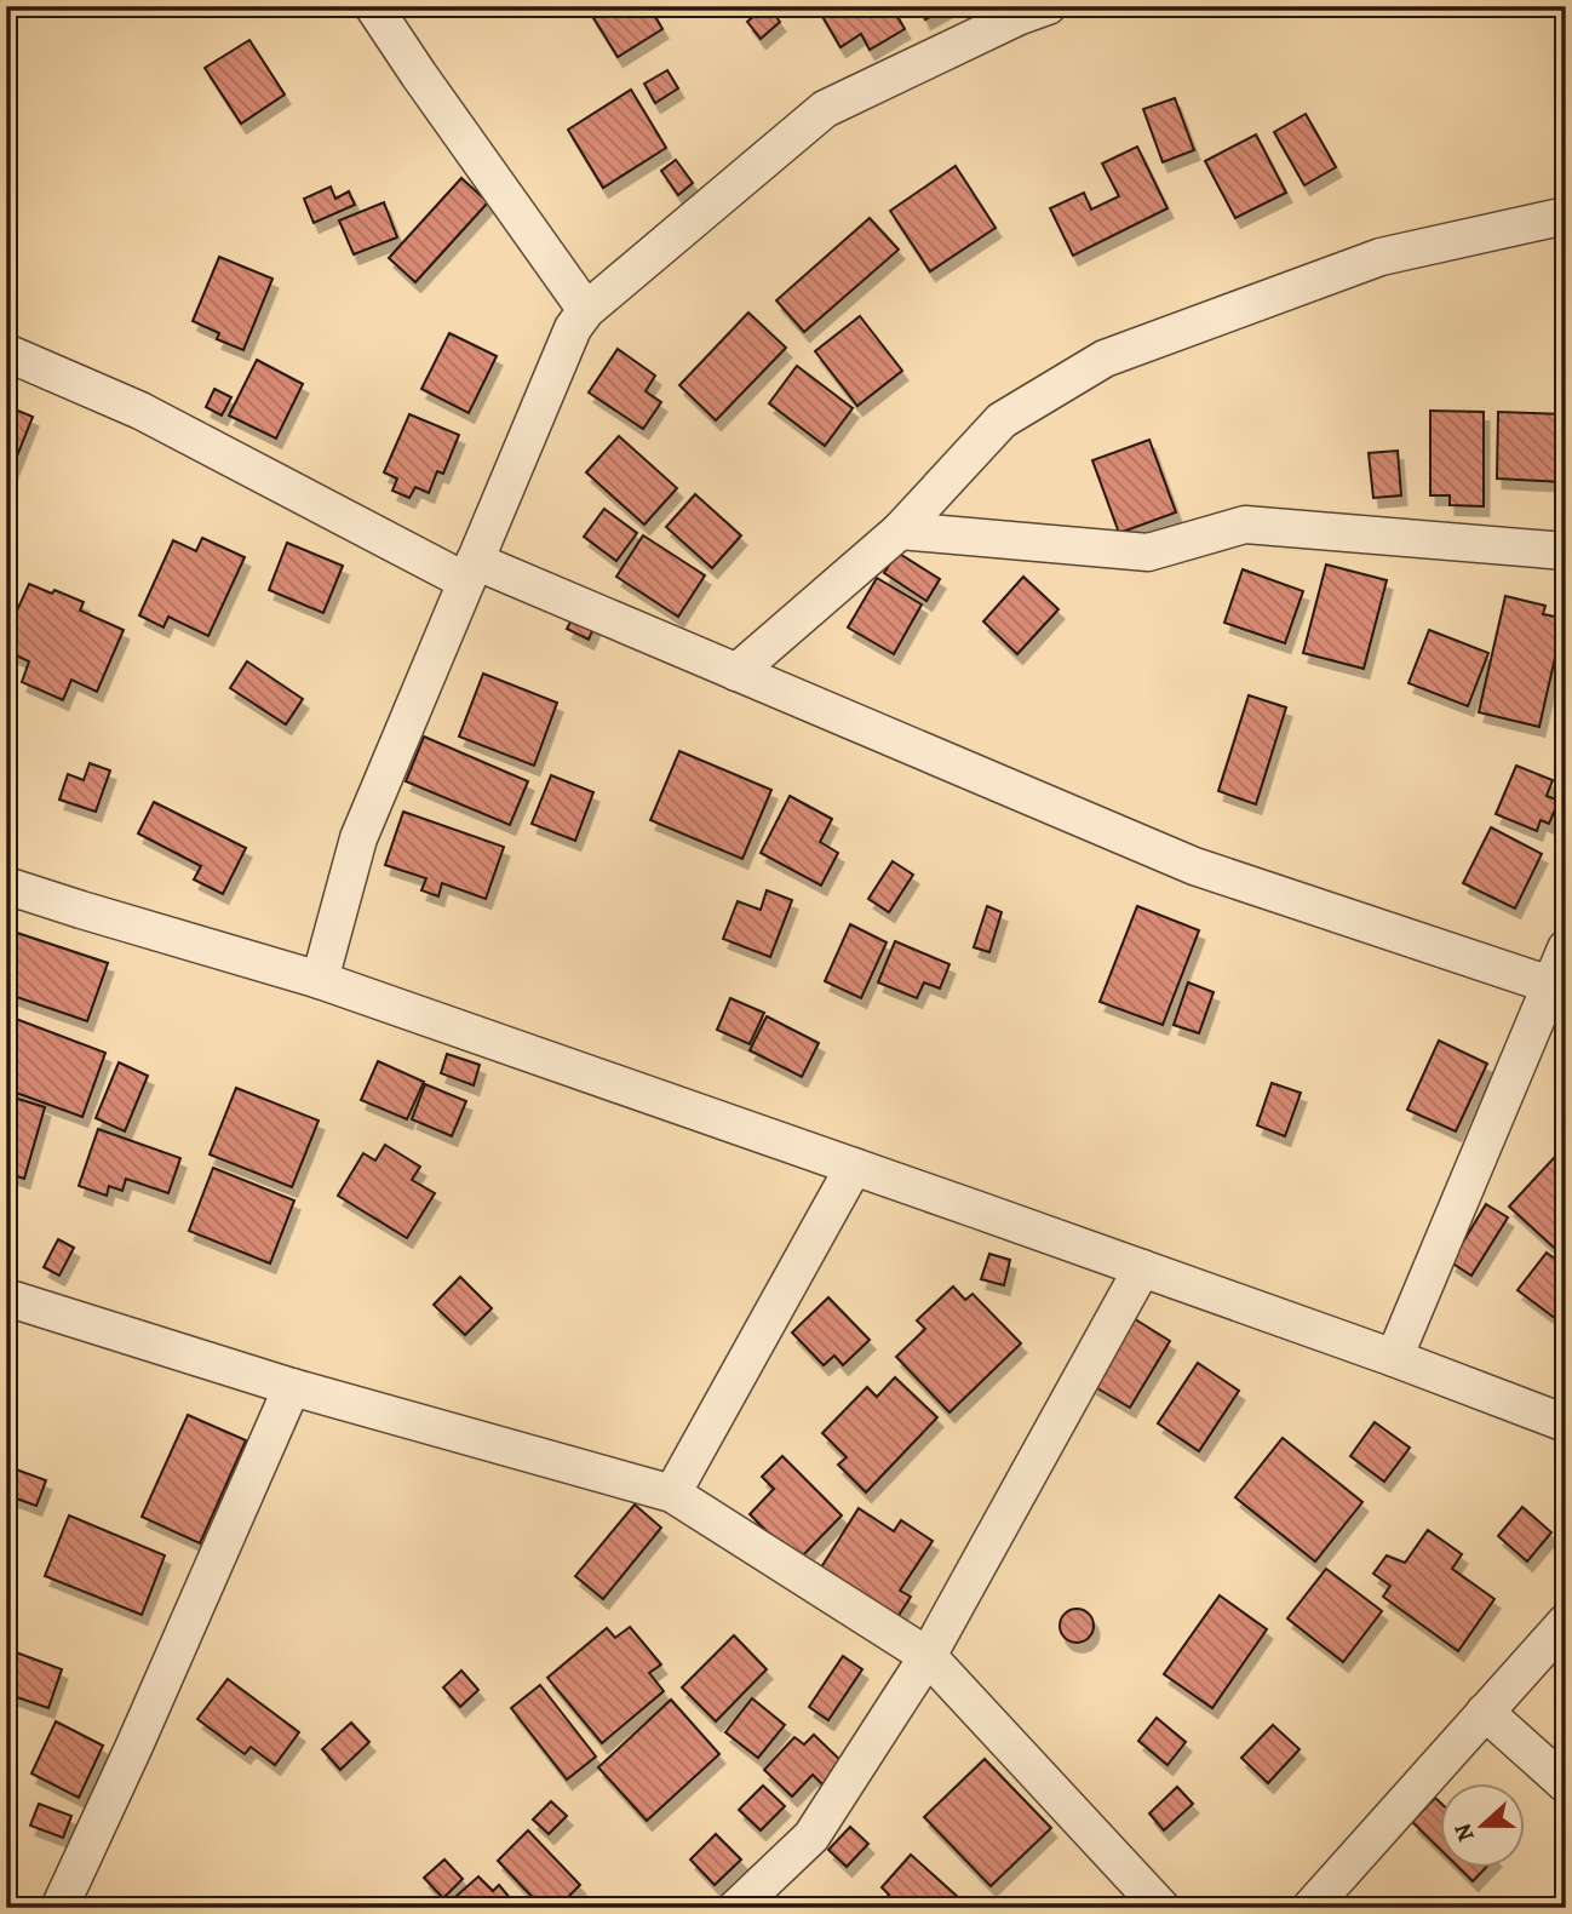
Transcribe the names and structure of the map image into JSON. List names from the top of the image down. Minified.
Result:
{"north":"left"}
